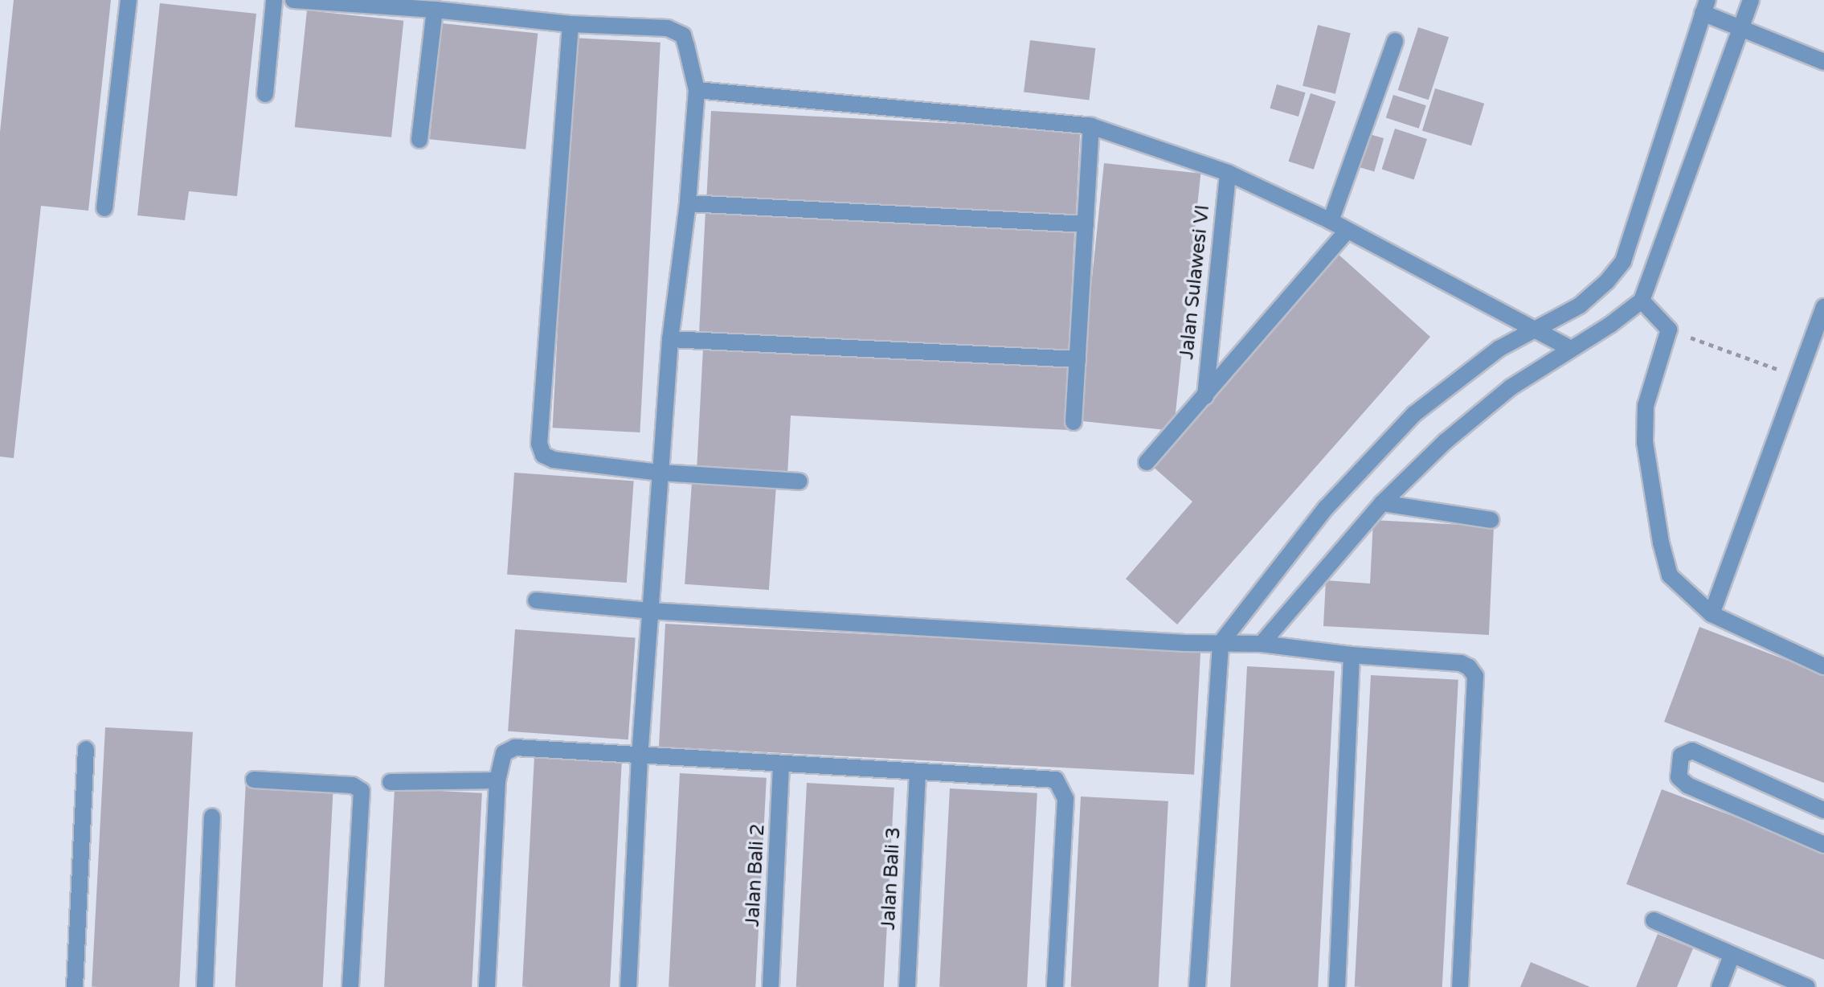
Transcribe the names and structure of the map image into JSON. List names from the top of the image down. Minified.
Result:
{"streets":{"street":["Jalan Sulawesi VI","Jalan Bali 2","Jalan Bali 3"]}}
